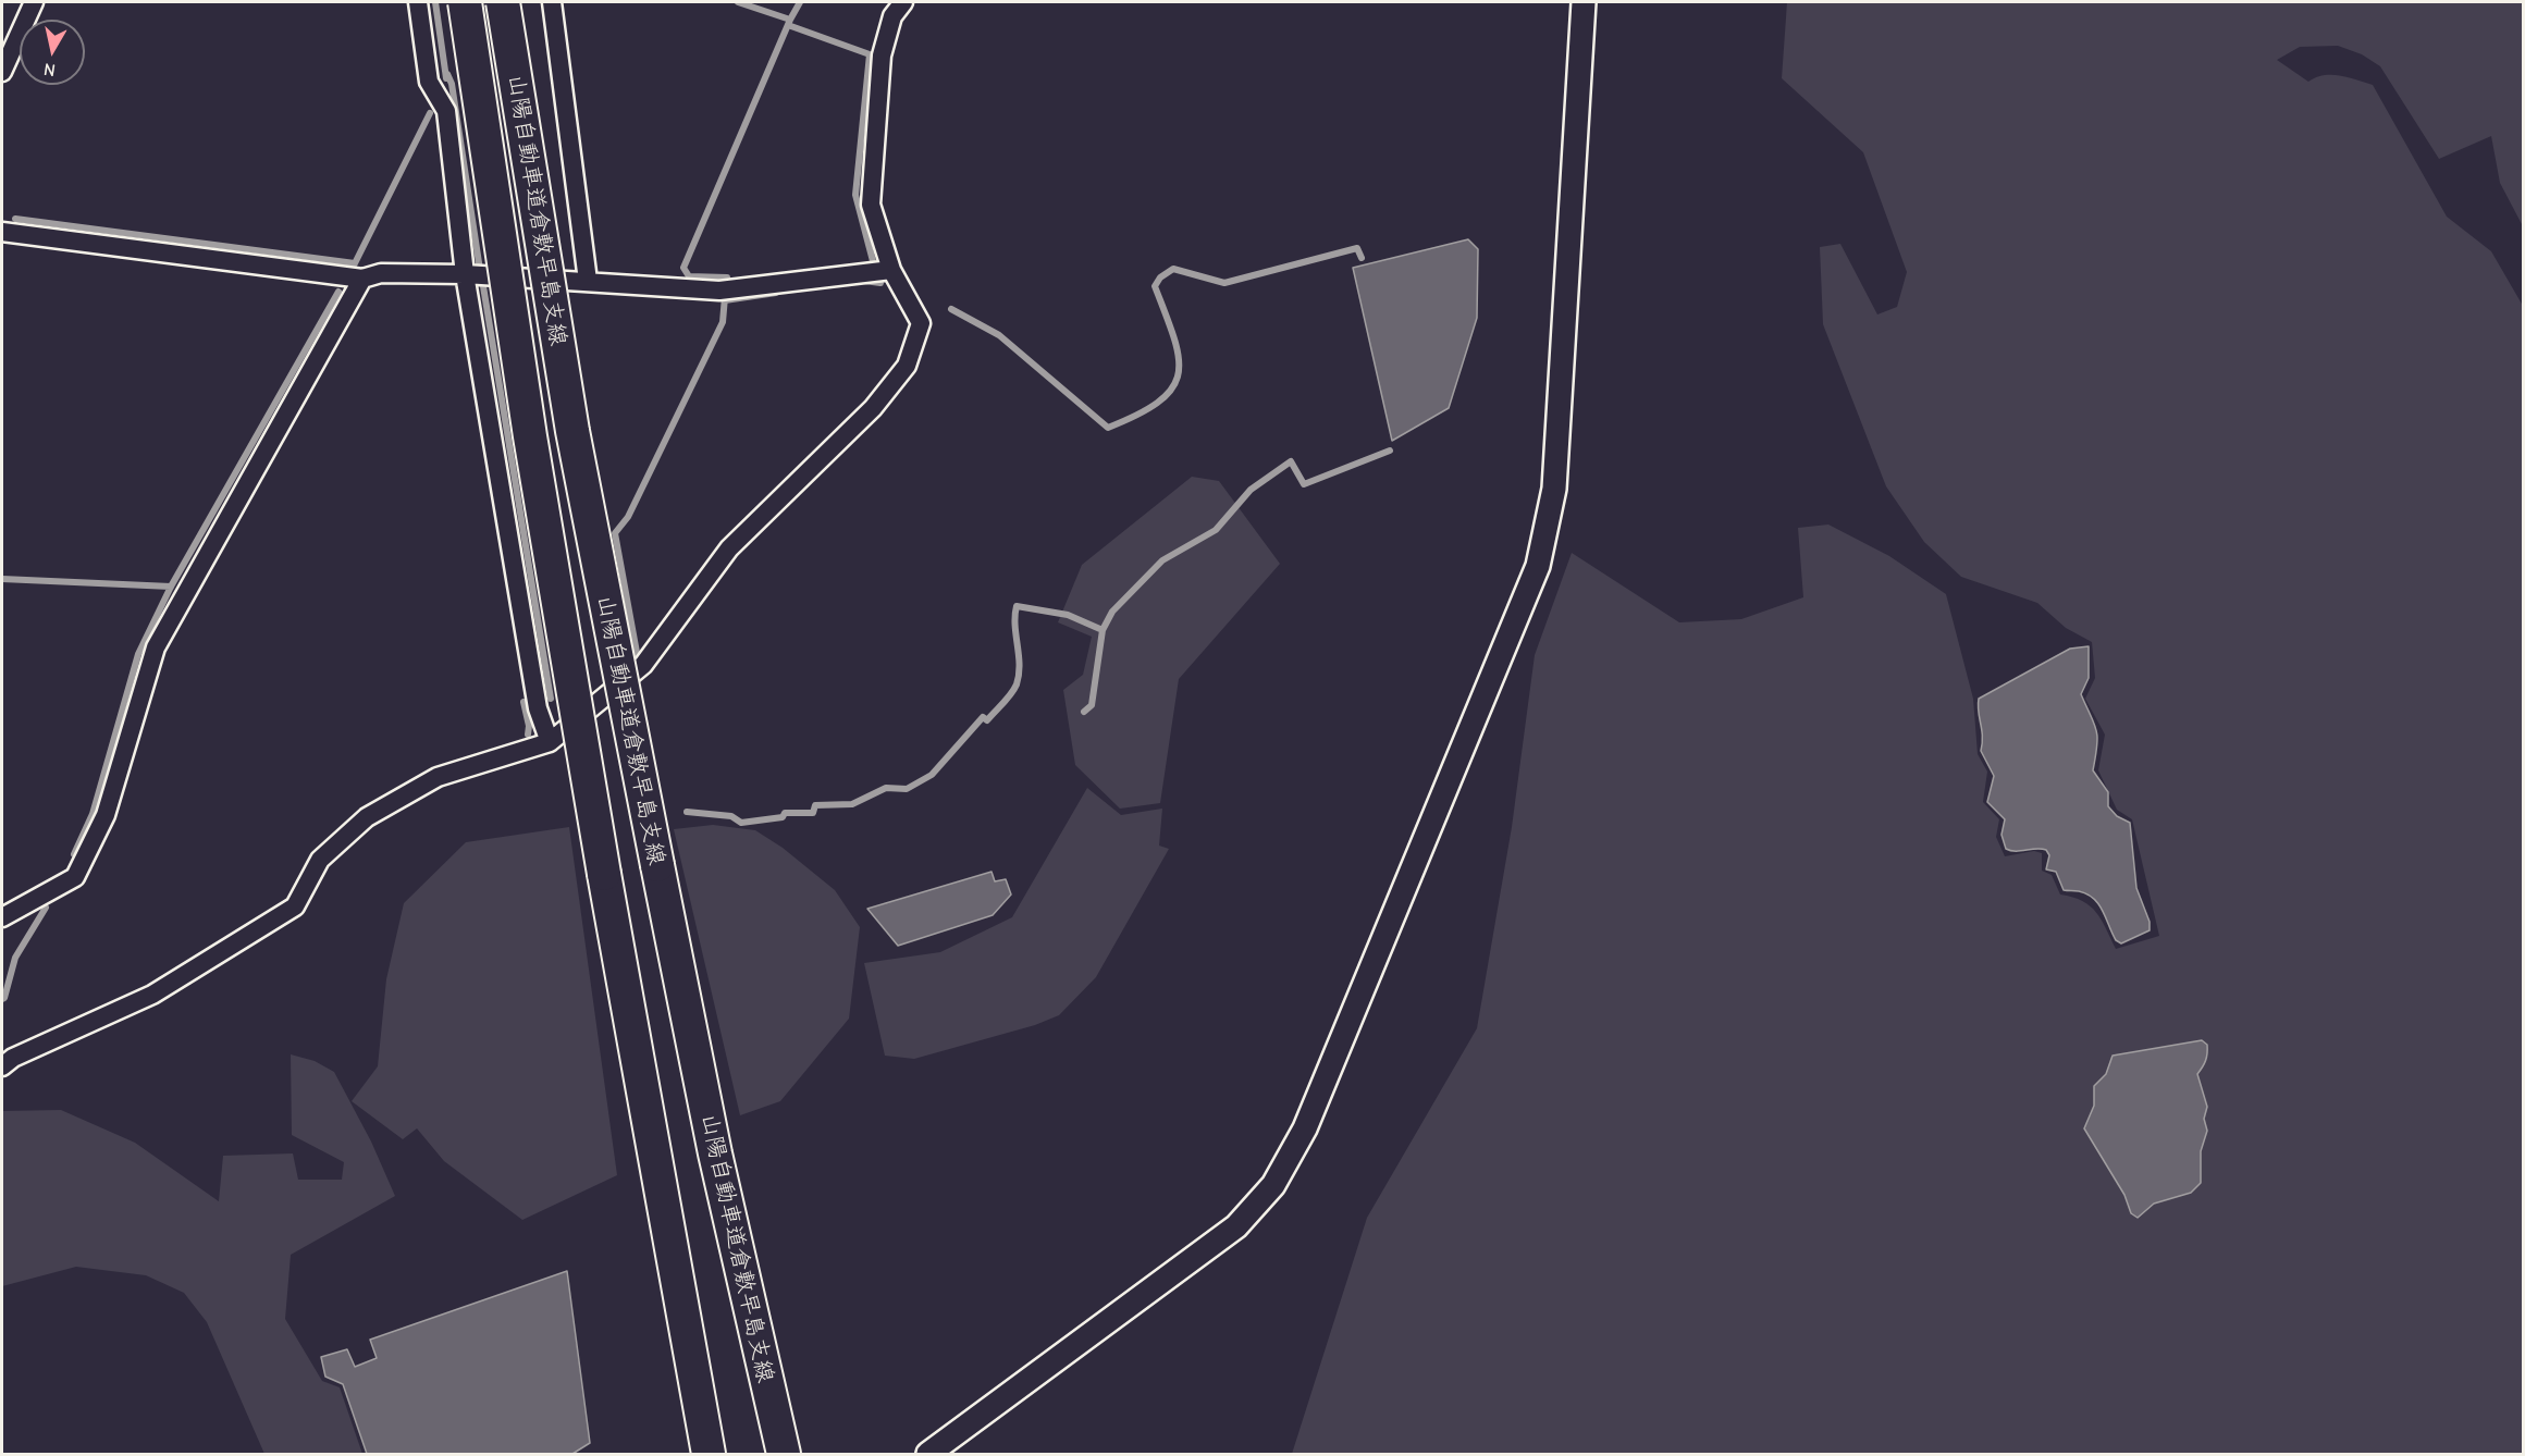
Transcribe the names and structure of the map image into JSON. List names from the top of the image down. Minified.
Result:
{"streets":{"highway":["山陽自動車道倉敷早島支線"]},"north":"bottom"}
